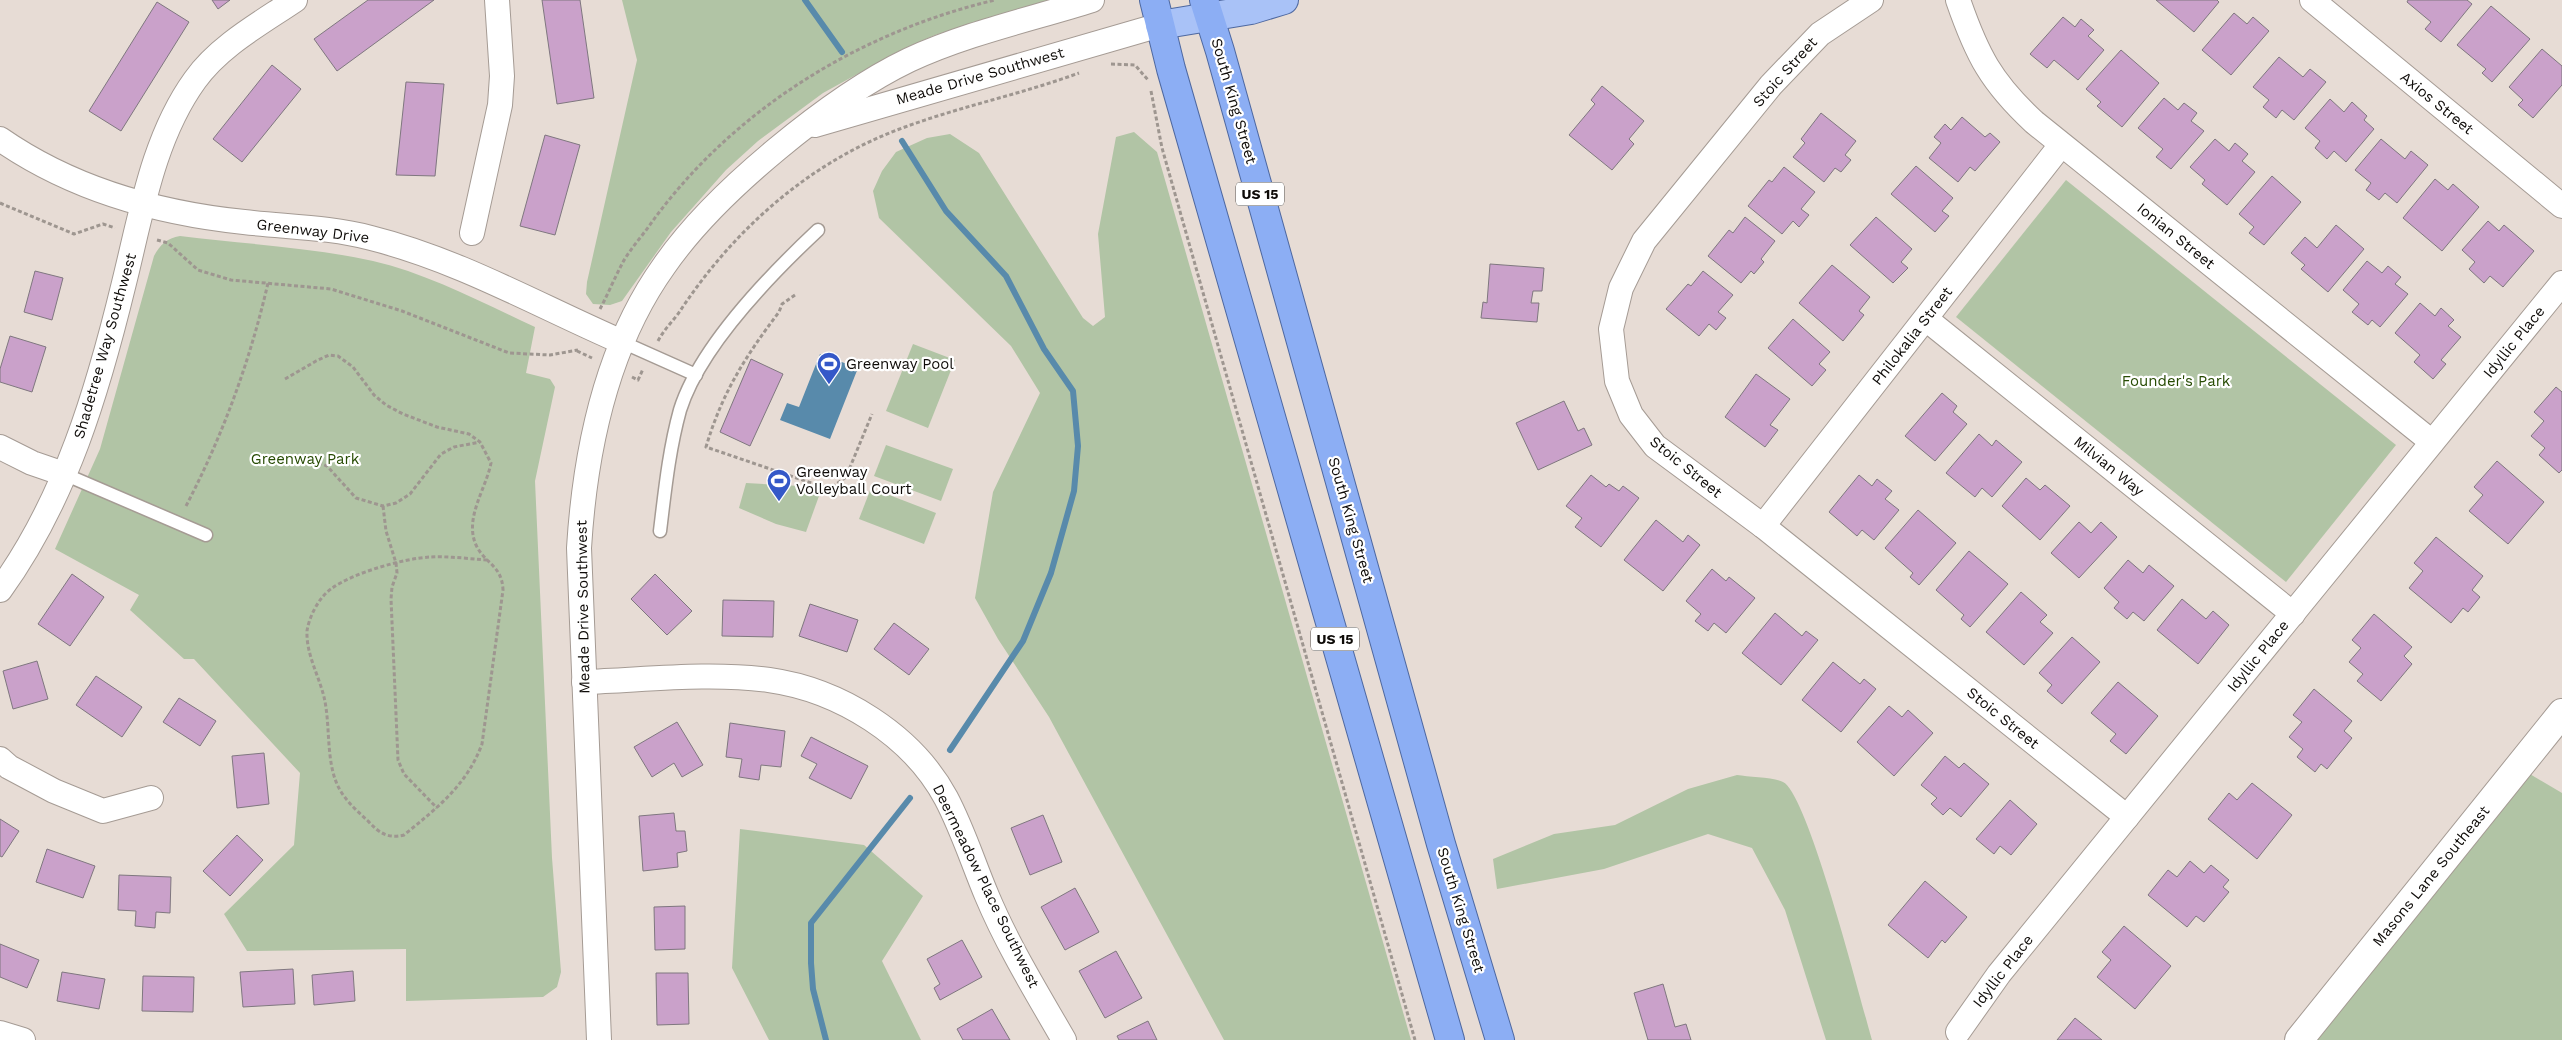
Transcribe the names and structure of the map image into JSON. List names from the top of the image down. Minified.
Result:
{"streets":{"highway":["South King Street","US 15"],"street":["Stoic Street","Meade Drive Southwest","Axios Street","Greenway Drive","Ionian Street","Philokalia Street","Idyllic Place","Shadetree Way Southwest","Milvian Way","Masons Lane Southeast","Deermeadow Place Southwest"]},"crossings":[["Stoic Street","Philokalia Street"],["Stoic Street","Idyllic Place"],["Meade Drive Southwest","US 15"],["Meade Drive Southwest","Greenway Drive"],["Meade Drive Southwest","Deermeadow Place Southwest"],["Greenway Drive","Shadetree Way Southwest"],["Ionian Street","Philokalia Street"],["Ionian Street","Idyllic Place"],["Philokalia Street","Milvian Way"],["Idyllic Place","Milvian Way"]],"parks":["Founder's Park","Greenway Park"],"places":{"sports":["Greenway Pool","Greenway Volleyball Court"]}}
